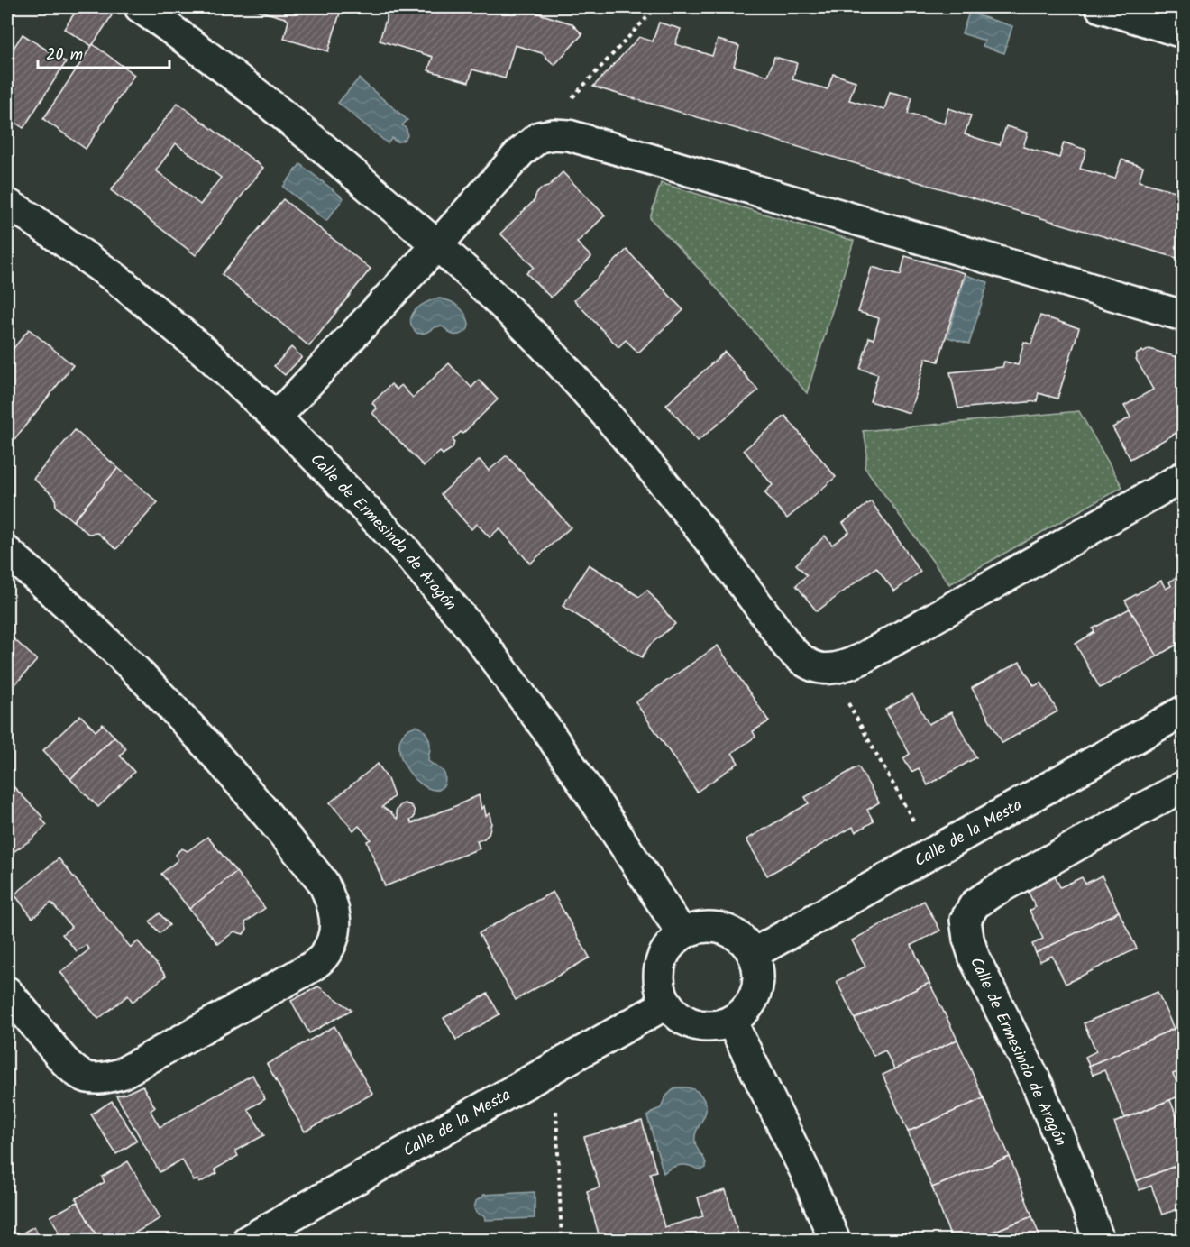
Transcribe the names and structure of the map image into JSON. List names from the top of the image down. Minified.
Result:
{"streets":{"street":["Calle de Ermesinda de Aragón","Calle de la Mesta"]},"crossings":[["Calle de Ermesinda de Aragón","Calle de la Mesta"]],"scale_bar":"20 m"}
